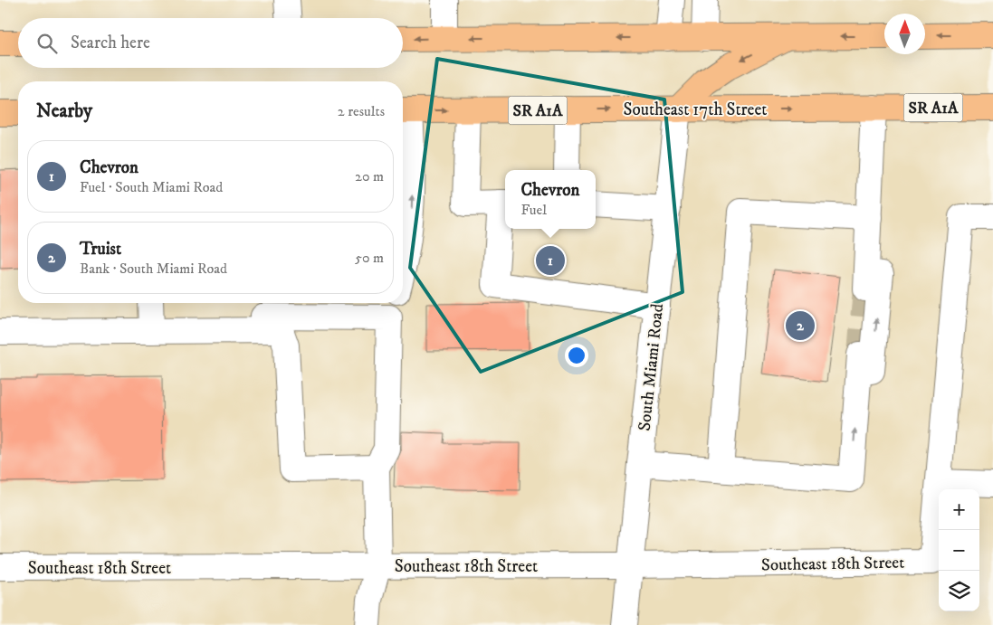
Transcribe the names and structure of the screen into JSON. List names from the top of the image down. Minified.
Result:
{"streets":{"main road":["SR A1A","Southeast 17th Street"],"street":["South Miami Road","Southeast 18th Street"]},"crossings":[["Southeast 17th Street","South Miami Road"],["South Miami Road","Southeast 18th Street"]],"north":"top","page":{"search":"Search here","heading":["Nearby","2 results"],"list":[{"mark":"1","name":"Chevron","note":"Fuel · South Miami Road","value":"20 m"},{"mark":"2","name":"Truist","note":"Bank · South Miami Road","value":"50 m"}],"popup":["Chevron","Fuel"],"pins":["1","2"],"map_buttons":["+","−"]}}
